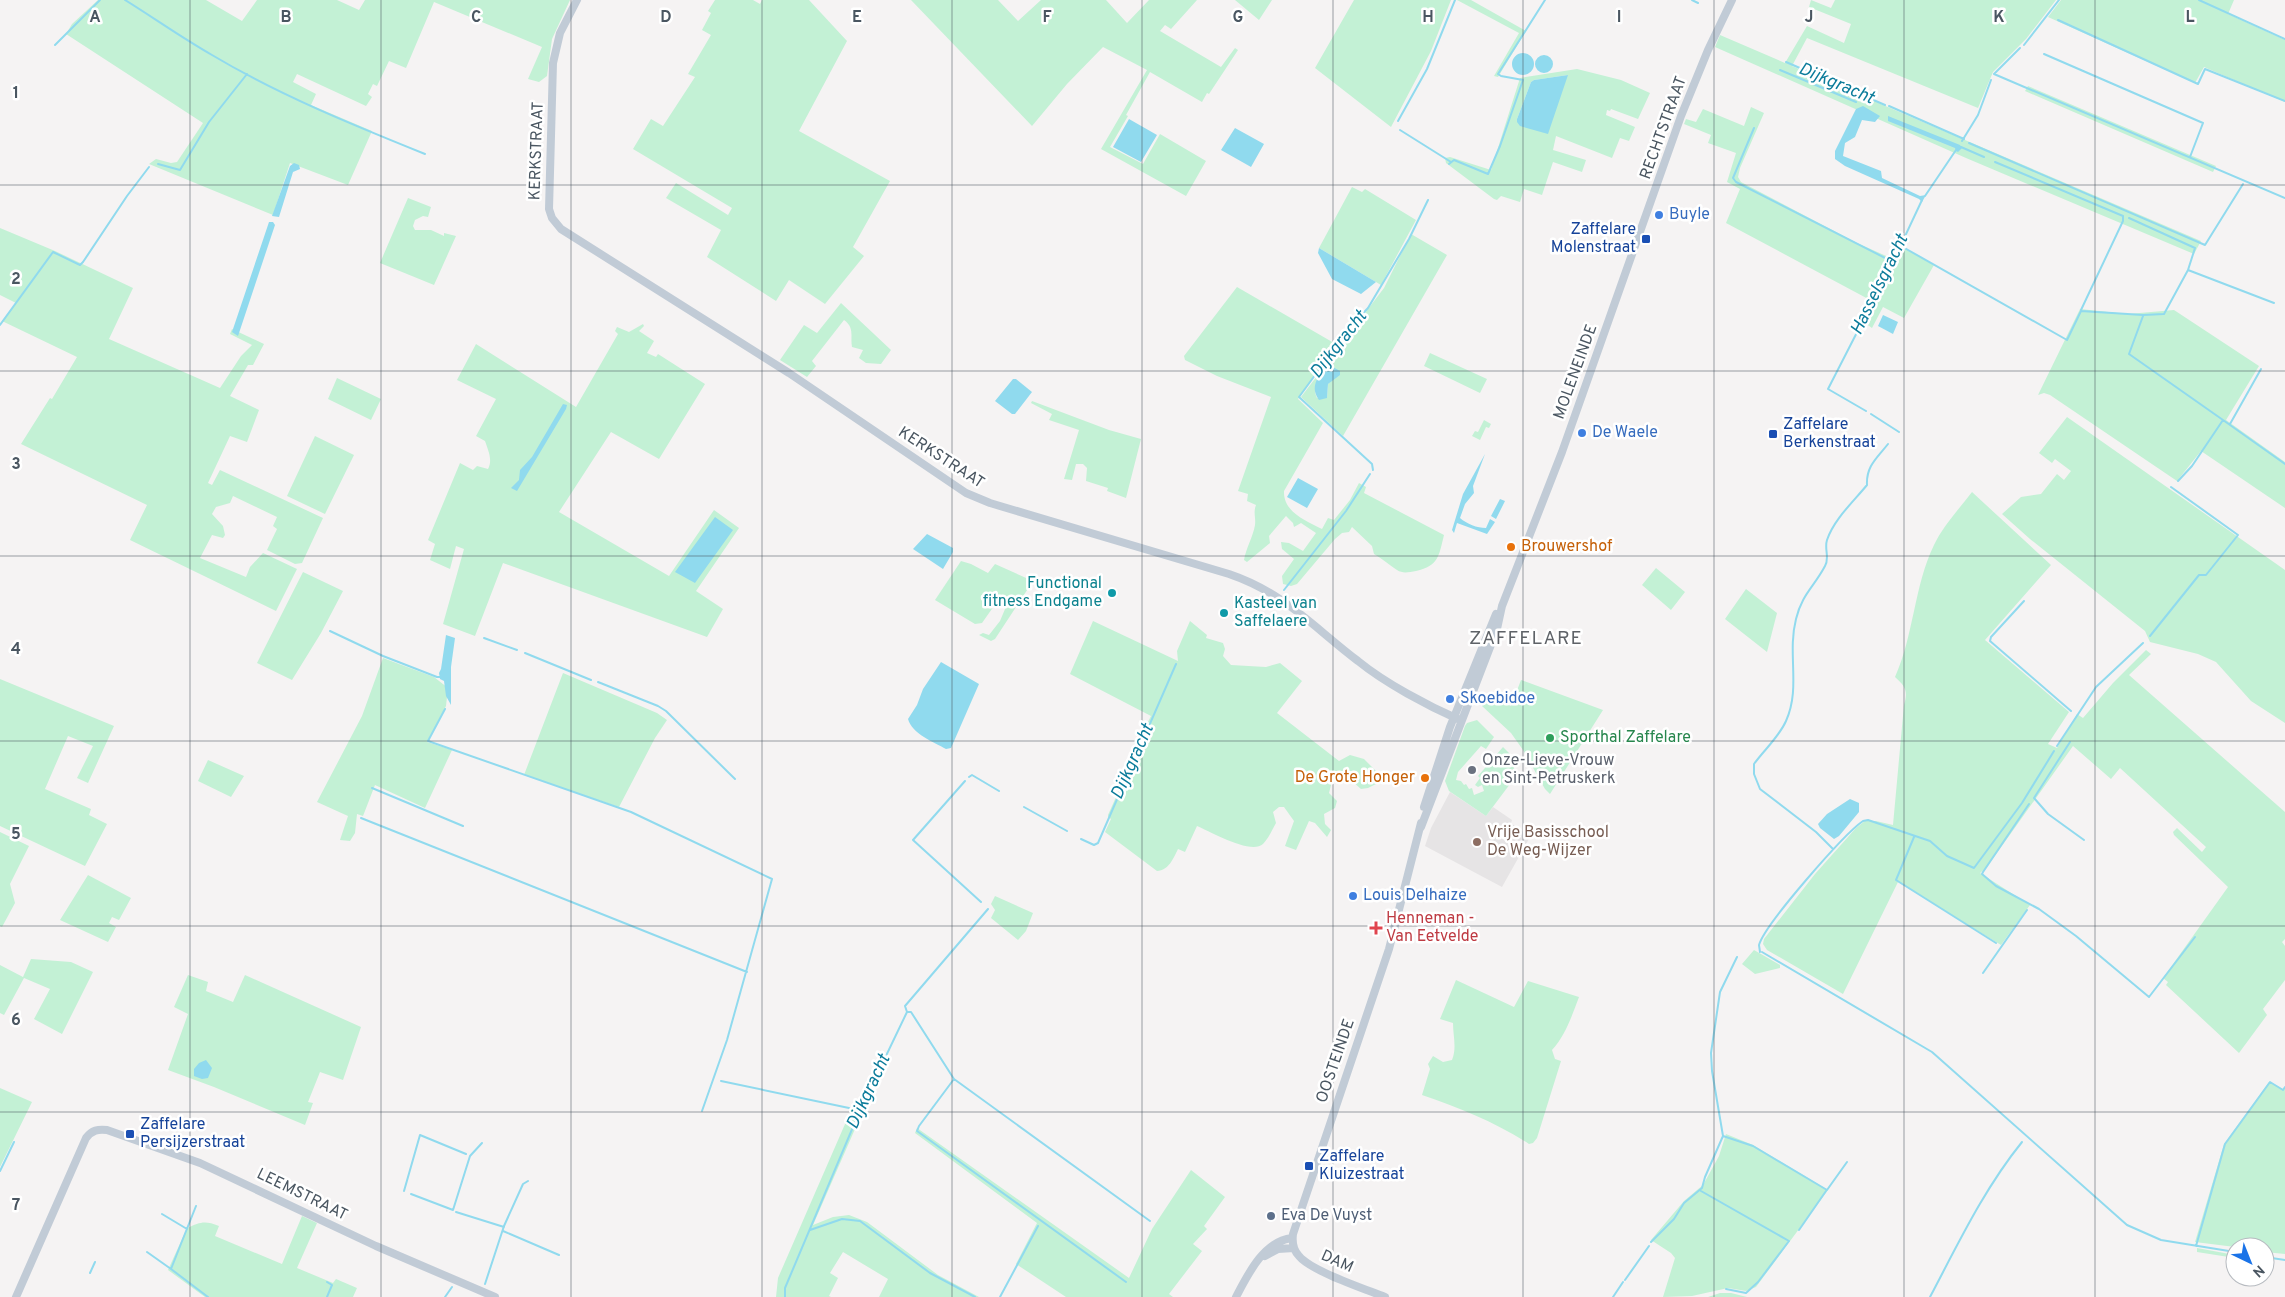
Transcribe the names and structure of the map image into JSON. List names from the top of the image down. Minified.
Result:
{"streets":{"main road":["RECHTSTRAAT","KERKSTRAAT","MOLENEINDE","OOSTEINDE","LEEMSTRAAT","DAM"]},"crossings":[["RECHTSTRAAT","MOLENEINDE"],["KERKSTRAAT","MOLENEINDE"],["KERKSTRAAT","OOSTEINDE"],["MOLENEINDE","OOSTEINDE"]],"districts":["ZAFFELARE"],"water":["Dijkgracht","Hasselsgracht"],"places":{"other":["Buyle","De Waele","Brouwershof","Functional fitness Endgame","Kasteel van Saffelaere","Skoebidoe","Sporthal Zaffelare","Onze-Lieve-Vrouw en Sint-Petruskerk","De Grote Honger","Vrije Basisschool De Weg-Wijzer","Louis Delhaize","Eva De Vuyst"],"transit":["Zaffelare Molenstraat","Zaffelare Berkenstraat","Zaffelare Persijzerstraat","Zaffelare Kluizestraat"],"health":["Henneman - Van Eetvelde"]},"north":"bottom right","grid":{"columns":["A","B","C","D","E","F","G","H","I","J","K","L"],"rows":["1","2","3","4","5","6","7"]}}
